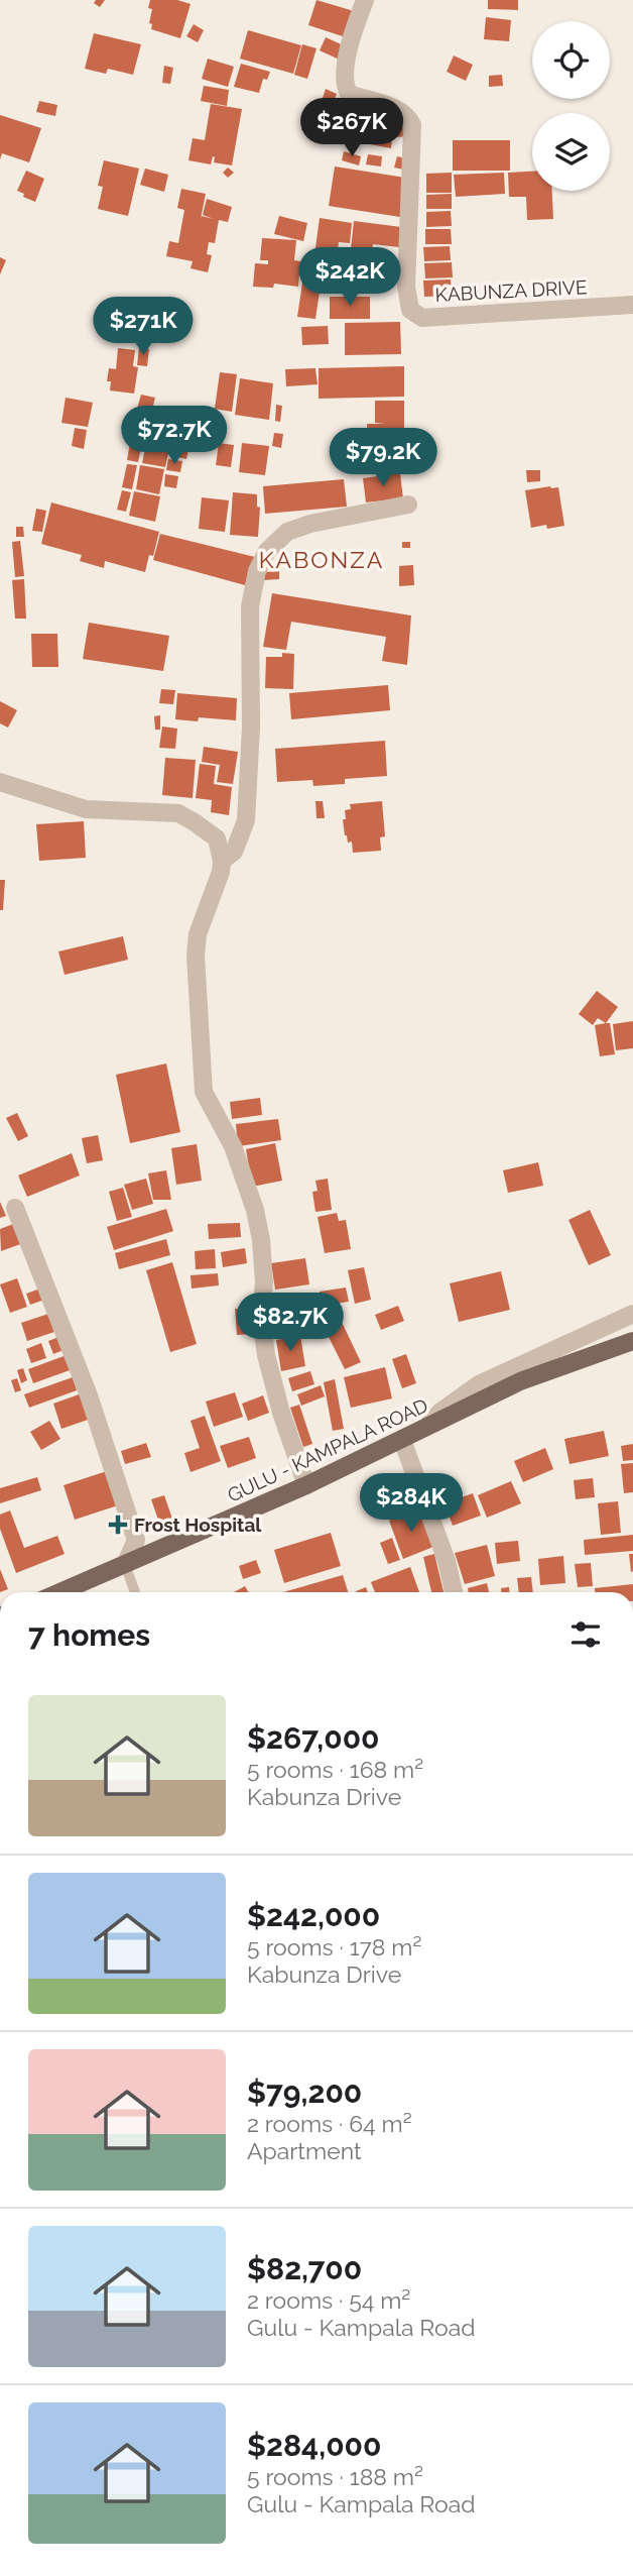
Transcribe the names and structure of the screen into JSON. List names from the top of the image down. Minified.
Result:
{"streets":{"main road":["GULU - KAMPALA ROAD"],"street":["KABUNZA DRIVE"]},"districts":["KABONZA"],"places":{"health":["Frost Hospital"]},"page":{"price":["$267K","$242K","$271K","$72.7K","$79.2K","$82.7K","$284K"],"heading":"7 homes","list":[{"name":"$267,000","note":"5 rooms · 168 m² · Kabunza Drive"},{"name":"$242,000","note":"5 rooms · 178 m² · Kabunza Drive"},{"name":"$79,200","note":"2 rooms · 64 m² · Apartment"},{"name":"$82,700","note":"2 rooms · 54 m² · Gulu - Kampala Road"},{"name":"$284,000","note":"5 rooms · 188 m² · Gulu - Kampala Road"}]}}
